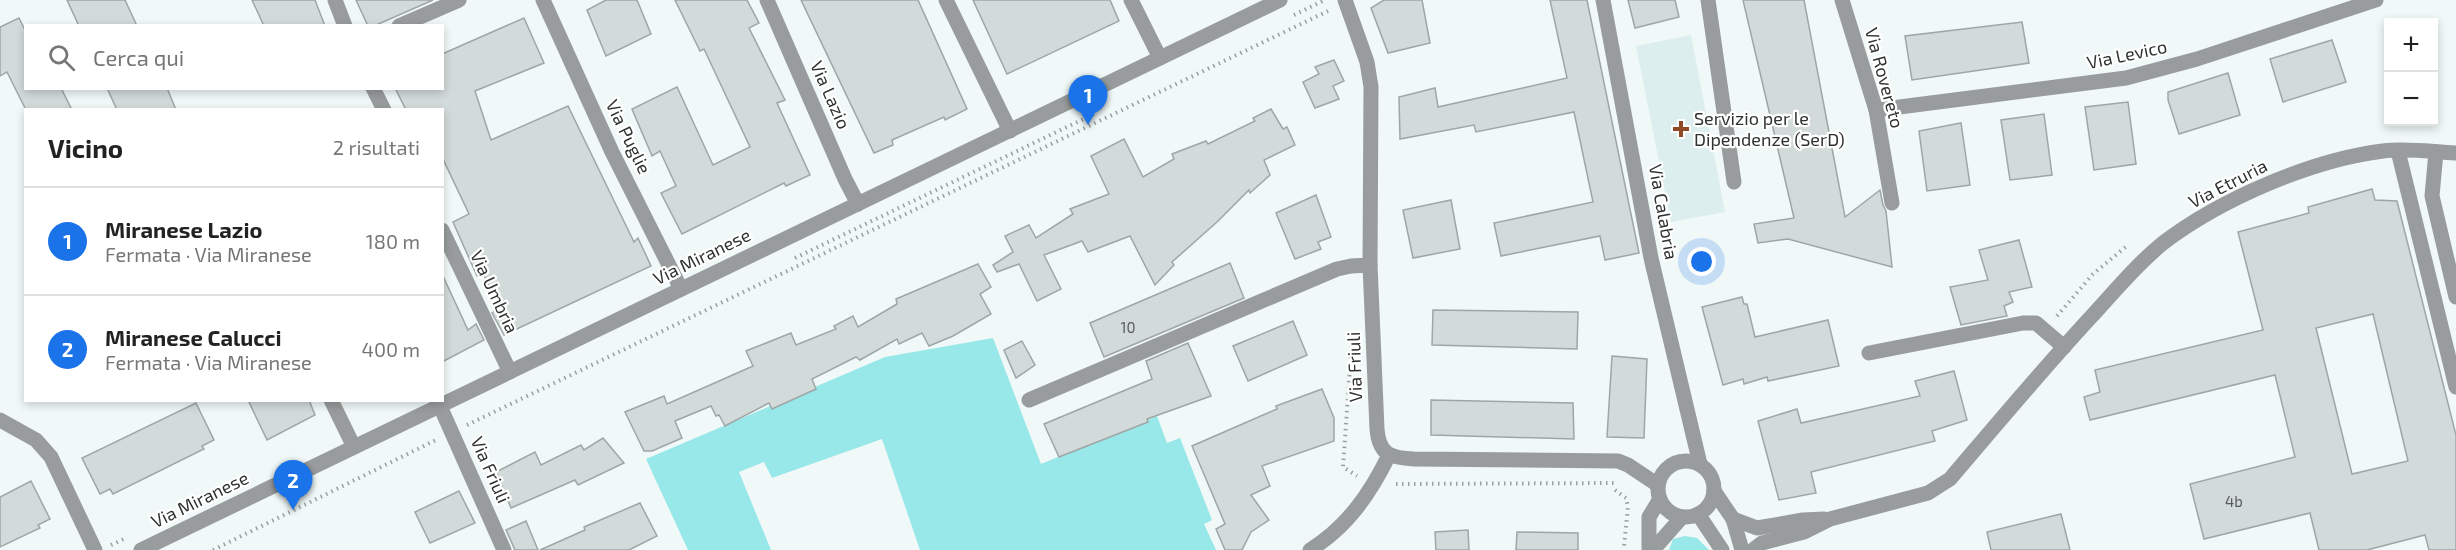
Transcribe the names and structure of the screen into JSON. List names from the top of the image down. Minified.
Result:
{"streets":{"street":["Via Levico","Via Rovereto","Via Lazio","Via Puglie","Via Etruria","Via Calabria","Via Miranese","Via Umbria","Via Friuli"]},"crossings":[["Via Levico","Via Rovereto"],["Via Lazio","Via Miranese"],["Via Puglie","Via Miranese"],["Via Etruria","Via Calabria"],["Via Miranese","Via Umbria"],["Via Miranese","Via Friuli"]],"places":{"health":["Servizio per le Dipendenze (SerD)"]},"house_numbers":["10","4b"],"page":{"map_buttons":["+","−"],"search":"Cerca qui","pins":["1","2"],"heading":["Vicino","2 risultati"],"list":[{"mark":"1","name":"Miranese Lazio","note":"Fermata · Via Miranese","value":"180 m"},{"mark":"2","name":"Miranese Calucci","note":"Fermata · Via Miranese","value":"400 m"}]}}
